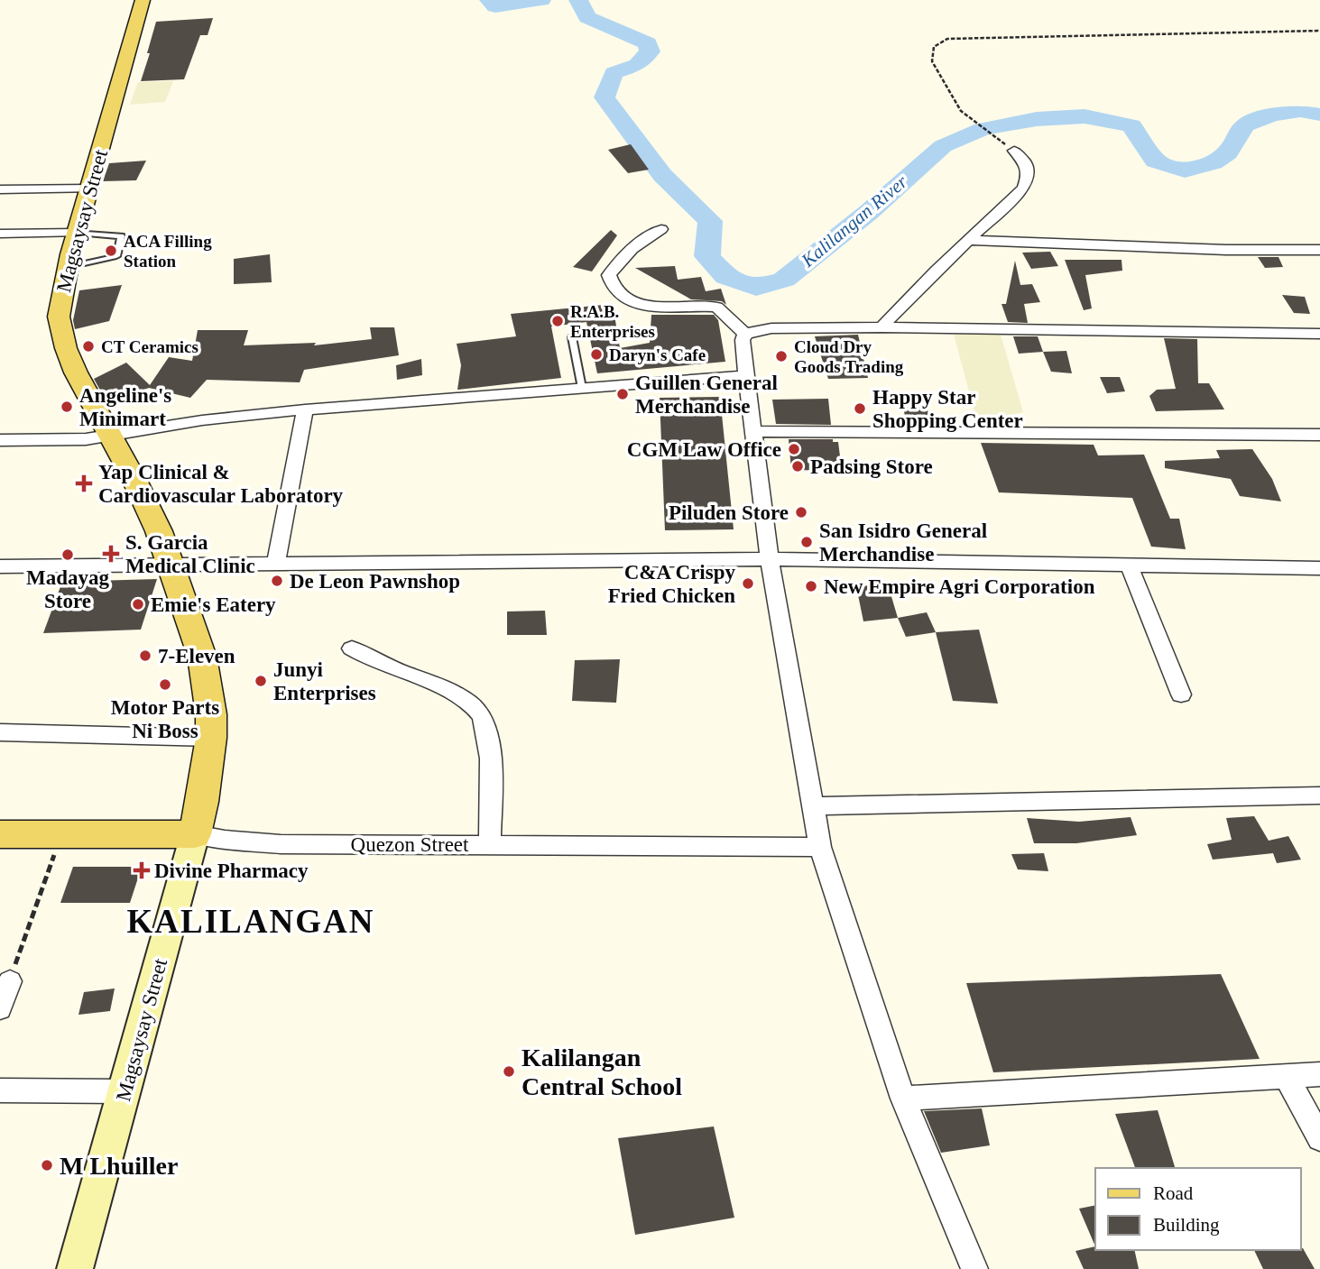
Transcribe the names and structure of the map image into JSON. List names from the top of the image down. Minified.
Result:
{"streets":{"main road":["Magsaysay Street","Quezon Street"]},"crossings":[["Magsaysay Street","Quezon Street"]],"districts":["KALILANGAN"],"water":["Kalilangan River"],"places":{"other":["ACA Filling Station","R.A.B. Enterprises","CT Ceramics","Daryn's Cafe","Cloud Dry Goods Trading","Guillen General Merchandise","Angeline's Minimart","Happy Star Shopping Center","CGM Law Office","Padsing Store","Piluden Store","San Isidro General Merchandise","Madayag Store","De Leon Pawnshop","C&A Crispy Fried Chicken","New Empire Agri Corporation","Emie's Eatery","7-Eleven","Junyi Enterprises","Motor Parts Ni Boss","Kalilangan Central School","M Lhuiller"],"health":["Yap Clinical & Cardiovascular Laboratory","S. Garcia Medical Clinic","Divine Pharmacy"]},"legend":["Road","Building"]}
